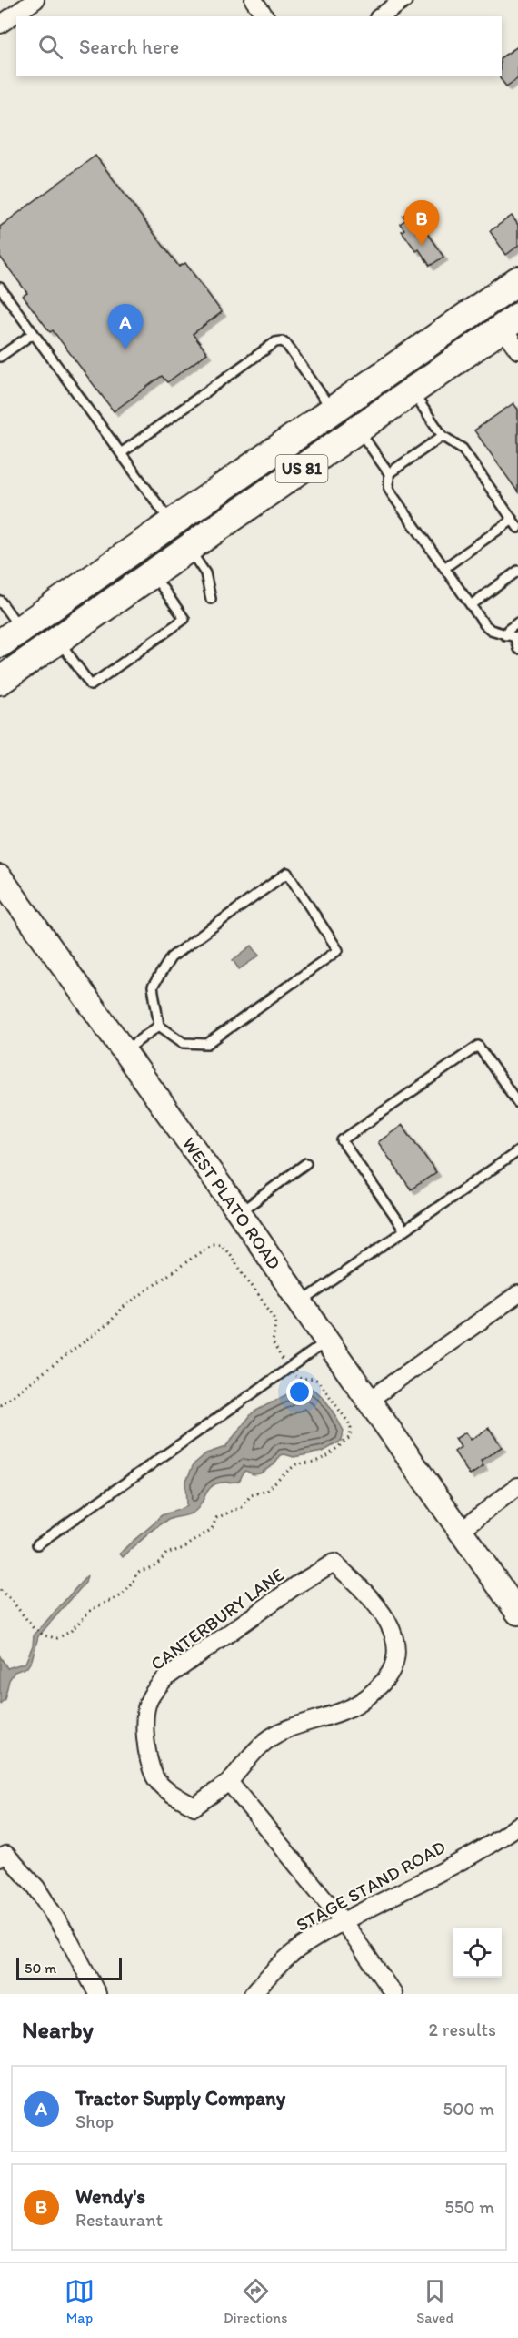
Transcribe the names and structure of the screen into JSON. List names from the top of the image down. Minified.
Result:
{"streets":{"main road":["US 81"],"street":["WEST PLATO ROAD","CANTERBURY LANE","STAGE STAND ROAD"]},"scale_bar":"50 m","page":{"search":"Search here","pins":["B","A"],"scale":"50 m","heading":["Nearby","2 results"],"list":[{"mark":"A","name":"Tractor Supply Company","note":"Shop","value":"500 m"},{"mark":"B","name":"Wendy's","note":"Restaurant","value":"550 m"}],"nav":["Map","Directions","Saved"]}}
